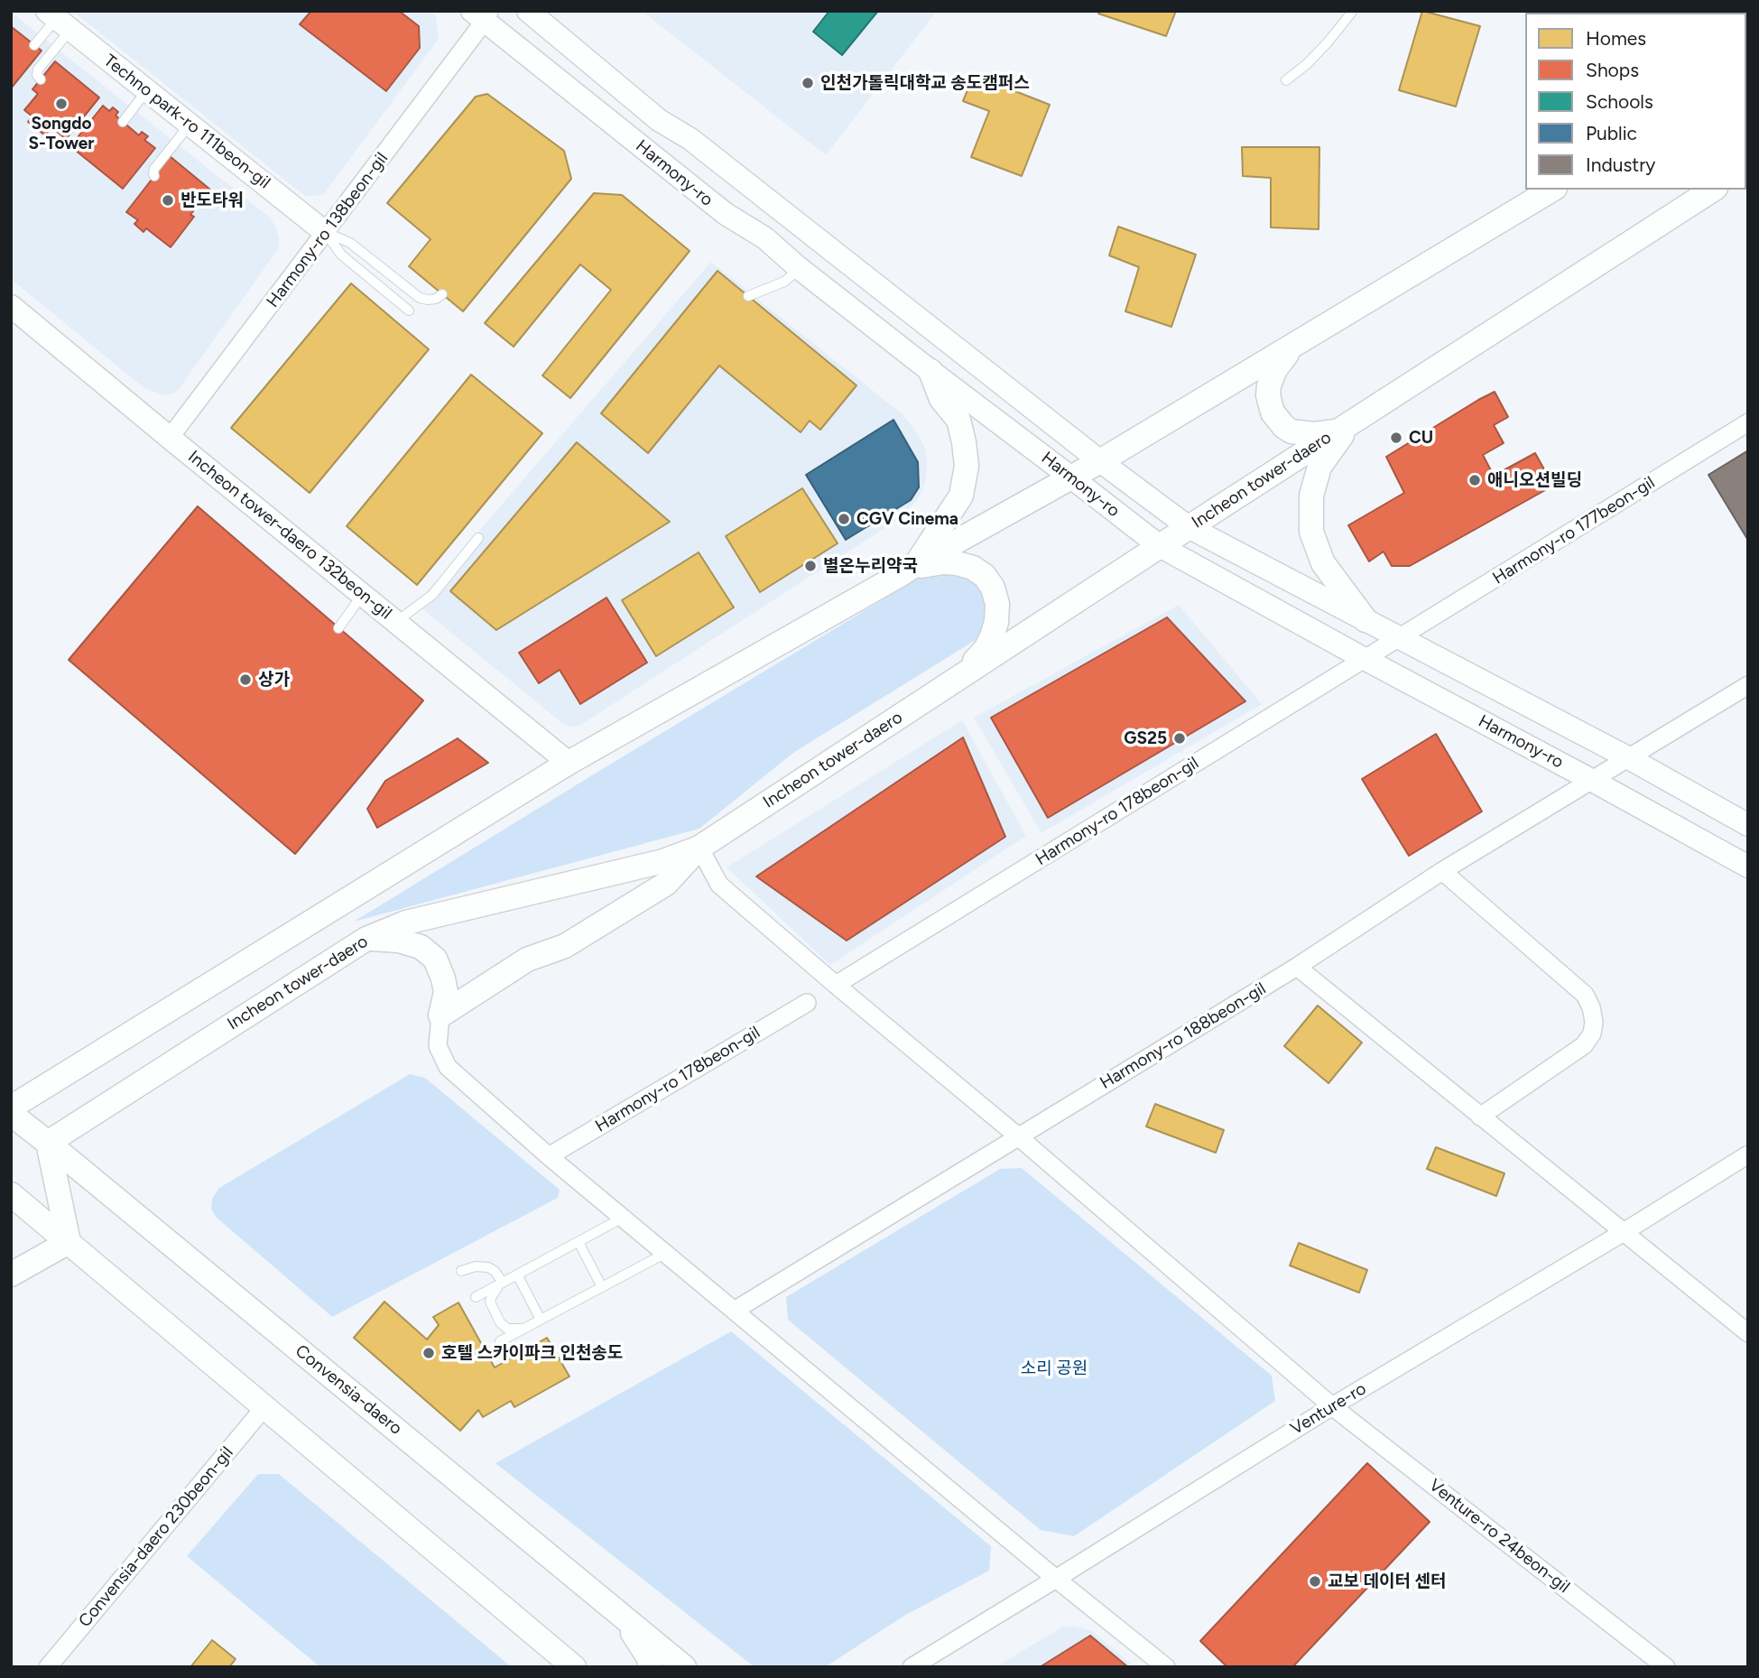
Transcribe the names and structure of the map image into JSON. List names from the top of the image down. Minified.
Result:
{"streets":{"main road":["Incheon tower-daero","Convensia-daero"],"street":["Techno park-ro 111beon-gil","Harmony-ro","Harmony-ro 138beon-gil","Harmony-ro 177beon-gil","Incheon tower-daero 132beon-gil","Harmony-ro 178beon-gil","Harmony-ro 188beon-gil","Venture-ro","Venture-ro 24beon-gil","Convensia-daero 230beon-gil"]},"crossings":[["Techno park-ro 111beon-gil","Harmony-ro 138beon-gil"],["Harmony-ro","Harmony-ro 138beon-gil"],["Harmony-ro","Incheon tower-daero"],["Harmony-ro","Harmony-ro 177beon-gil"],["Harmony-ro","Harmony-ro 178beon-gil"],["Harmony-ro","Harmony-ro 188beon-gil"],["Harmony-ro 138beon-gil","Incheon tower-daero 132beon-gil"],["Incheon tower-daero","Convensia-daero"],["Incheon tower-daero","Venture-ro 24beon-gil"],["Harmony-ro 177beon-gil","Harmony-ro 178beon-gil"],["Harmony-ro 178beon-gil","Venture-ro 24beon-gil"],["Harmony-ro 188beon-gil","Venture-ro 24beon-gil"],["Venture-ro","Venture-ro 24beon-gil"]],"parks":["소리 공원"],"places":["인천가톨릭대학교 송도캠퍼스","Songdo S-Tower","반도타워","CU","애니오션빌딩","CGV Cinema","별온누리약국","상가","GS25","호텔 스카이파크 인천송도","교보 데이터 센터"],"legend":["Homes","Shops","Schools","Public","Industry"]}
